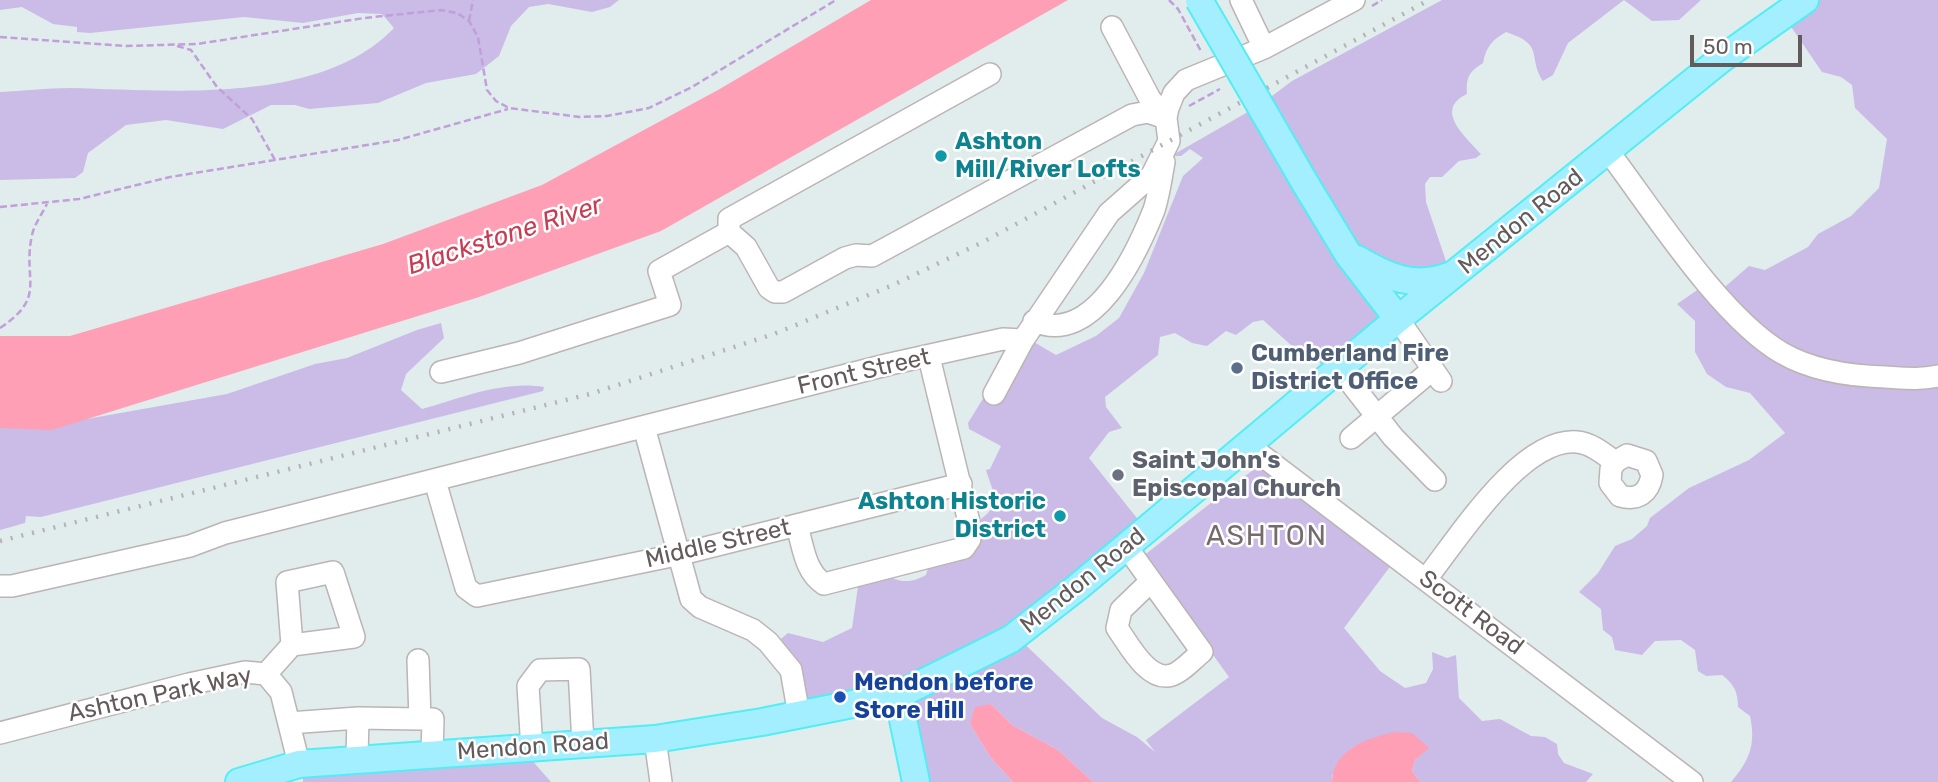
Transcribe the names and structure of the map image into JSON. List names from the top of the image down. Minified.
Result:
{"streets":{"main road":["Mendon Road"],"street":["Front Street","Middle Street","Scott Road","Ashton Park Way"]},"crossings":[["Mendon Road","Scott Road"],["Mendon Road","Ashton Park Way"],["Front Street","Middle Street"]],"districts":["ASHTON"],"water":["Blackstone River"],"places":["Ashton Mill/River Lofts","Cumberland Fire District Office","Saint John's Episcopal Church","Ashton Historic District","Mendon before Store Hill"],"scale_bar":"50 m"}
